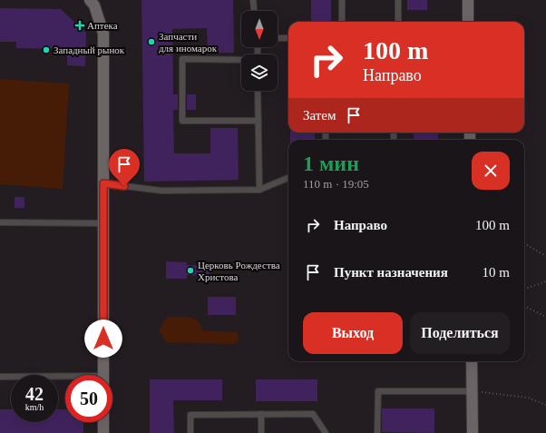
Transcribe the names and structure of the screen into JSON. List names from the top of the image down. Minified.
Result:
{"places":{"health":["Аптека"],"other":["Запчасти для иномарок","Западный рынок","Церковь Рождества Христова"]},"north":"bottom","page":{"turn":["100 m","Направо"],"then":"Затем","heading":["1 мин","110 m · 19:05"],"list":[{"name":"Направо","value":"100 m"},{"name":"Пункт назначения","value":"10 m"}],"buttons":["Выход","Поделиться"],"speed":"42 km/h","limit":"50"}}
